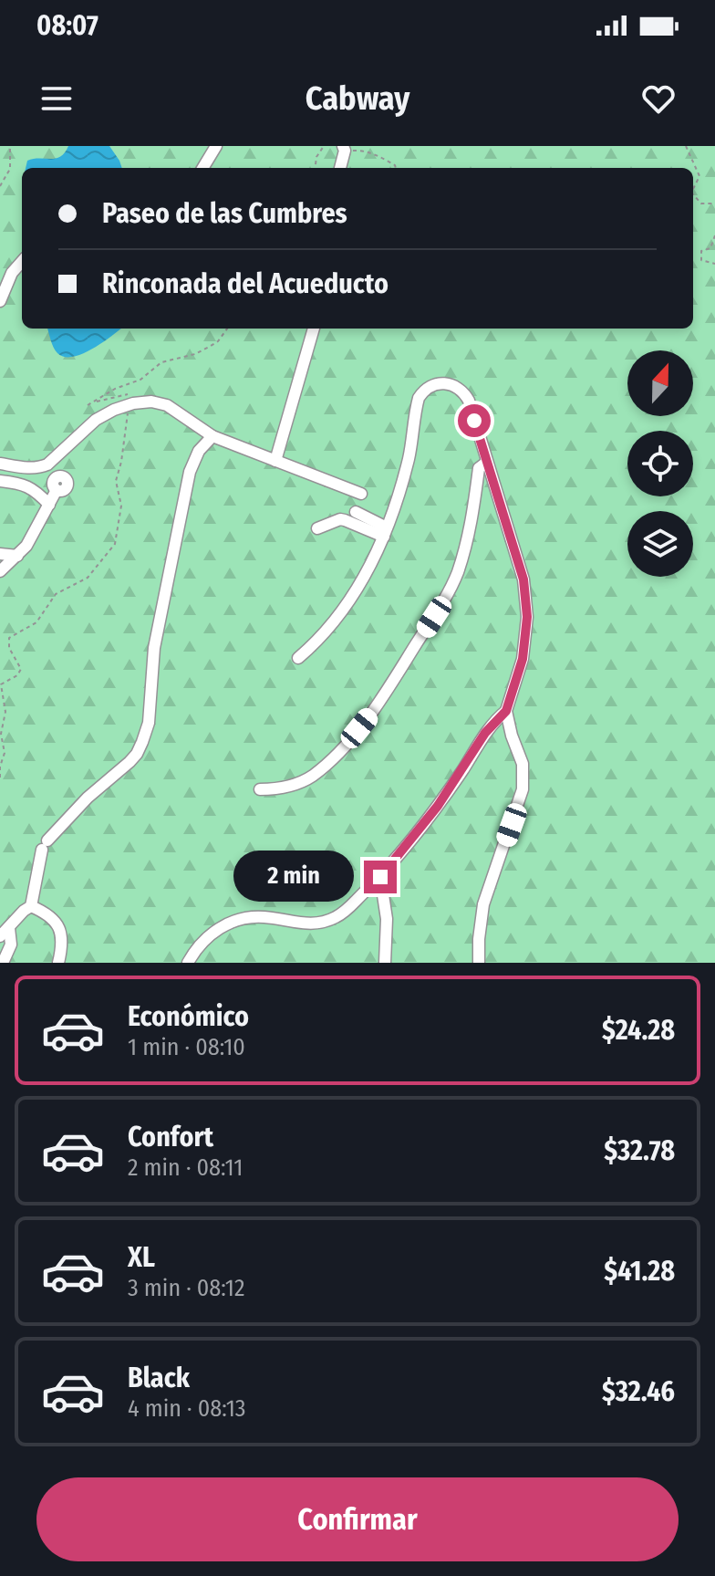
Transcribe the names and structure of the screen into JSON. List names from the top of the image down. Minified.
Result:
{"north":"top","page":{"status":"08:07","header":"Cabway","banner":["Paseo de las Cumbres","Rinconada del Acueducto"],"bubble":"2 min","list":[{"name":"Económico","note":"1 min · 08:10","value":"$24.28"},{"name":"Confort","note":"2 min · 08:11","value":"$32.78"},{"name":"XL","note":"3 min · 08:12","value":"$41.28"},{"name":"Black","note":"4 min · 08:13","value":"$32.46"}],"buttons":"Confirmar"}}
